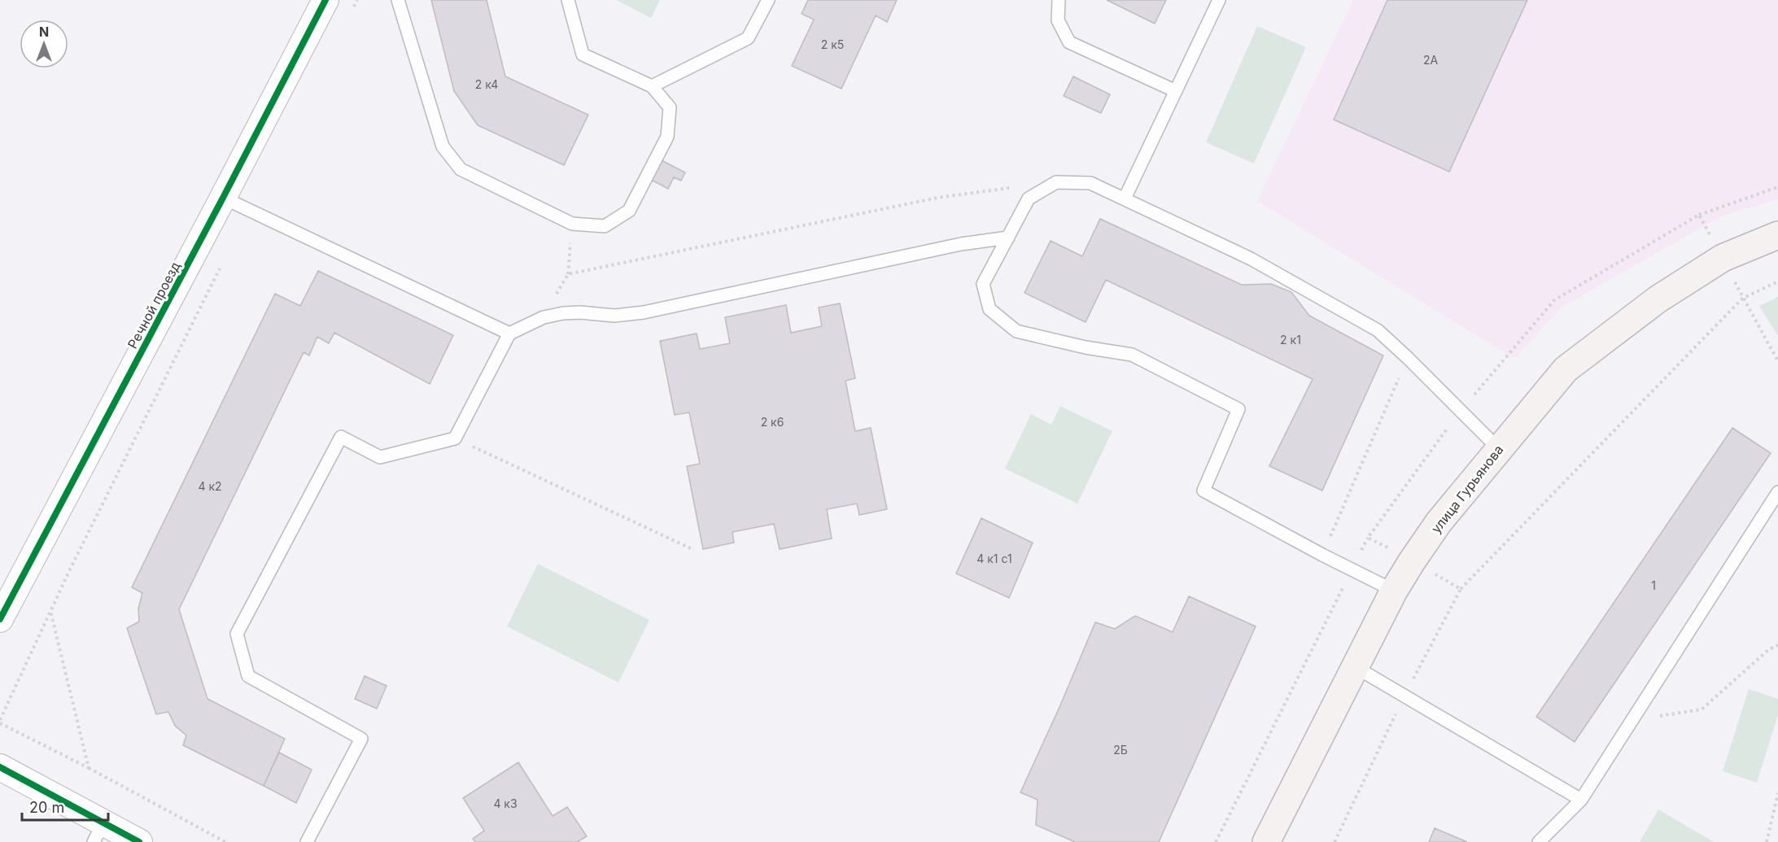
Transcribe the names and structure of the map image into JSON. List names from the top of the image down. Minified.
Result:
{"streets":{"main road":["улица Гурьянова"],"street":["Речной проезд"]},"house_numbers":["2 к5","2А","2 к4","2 к1","2 к6","4 к2","4 к1 с1","1","2Б","4 к3"],"scale_bar":"20 m","north":"top"}
